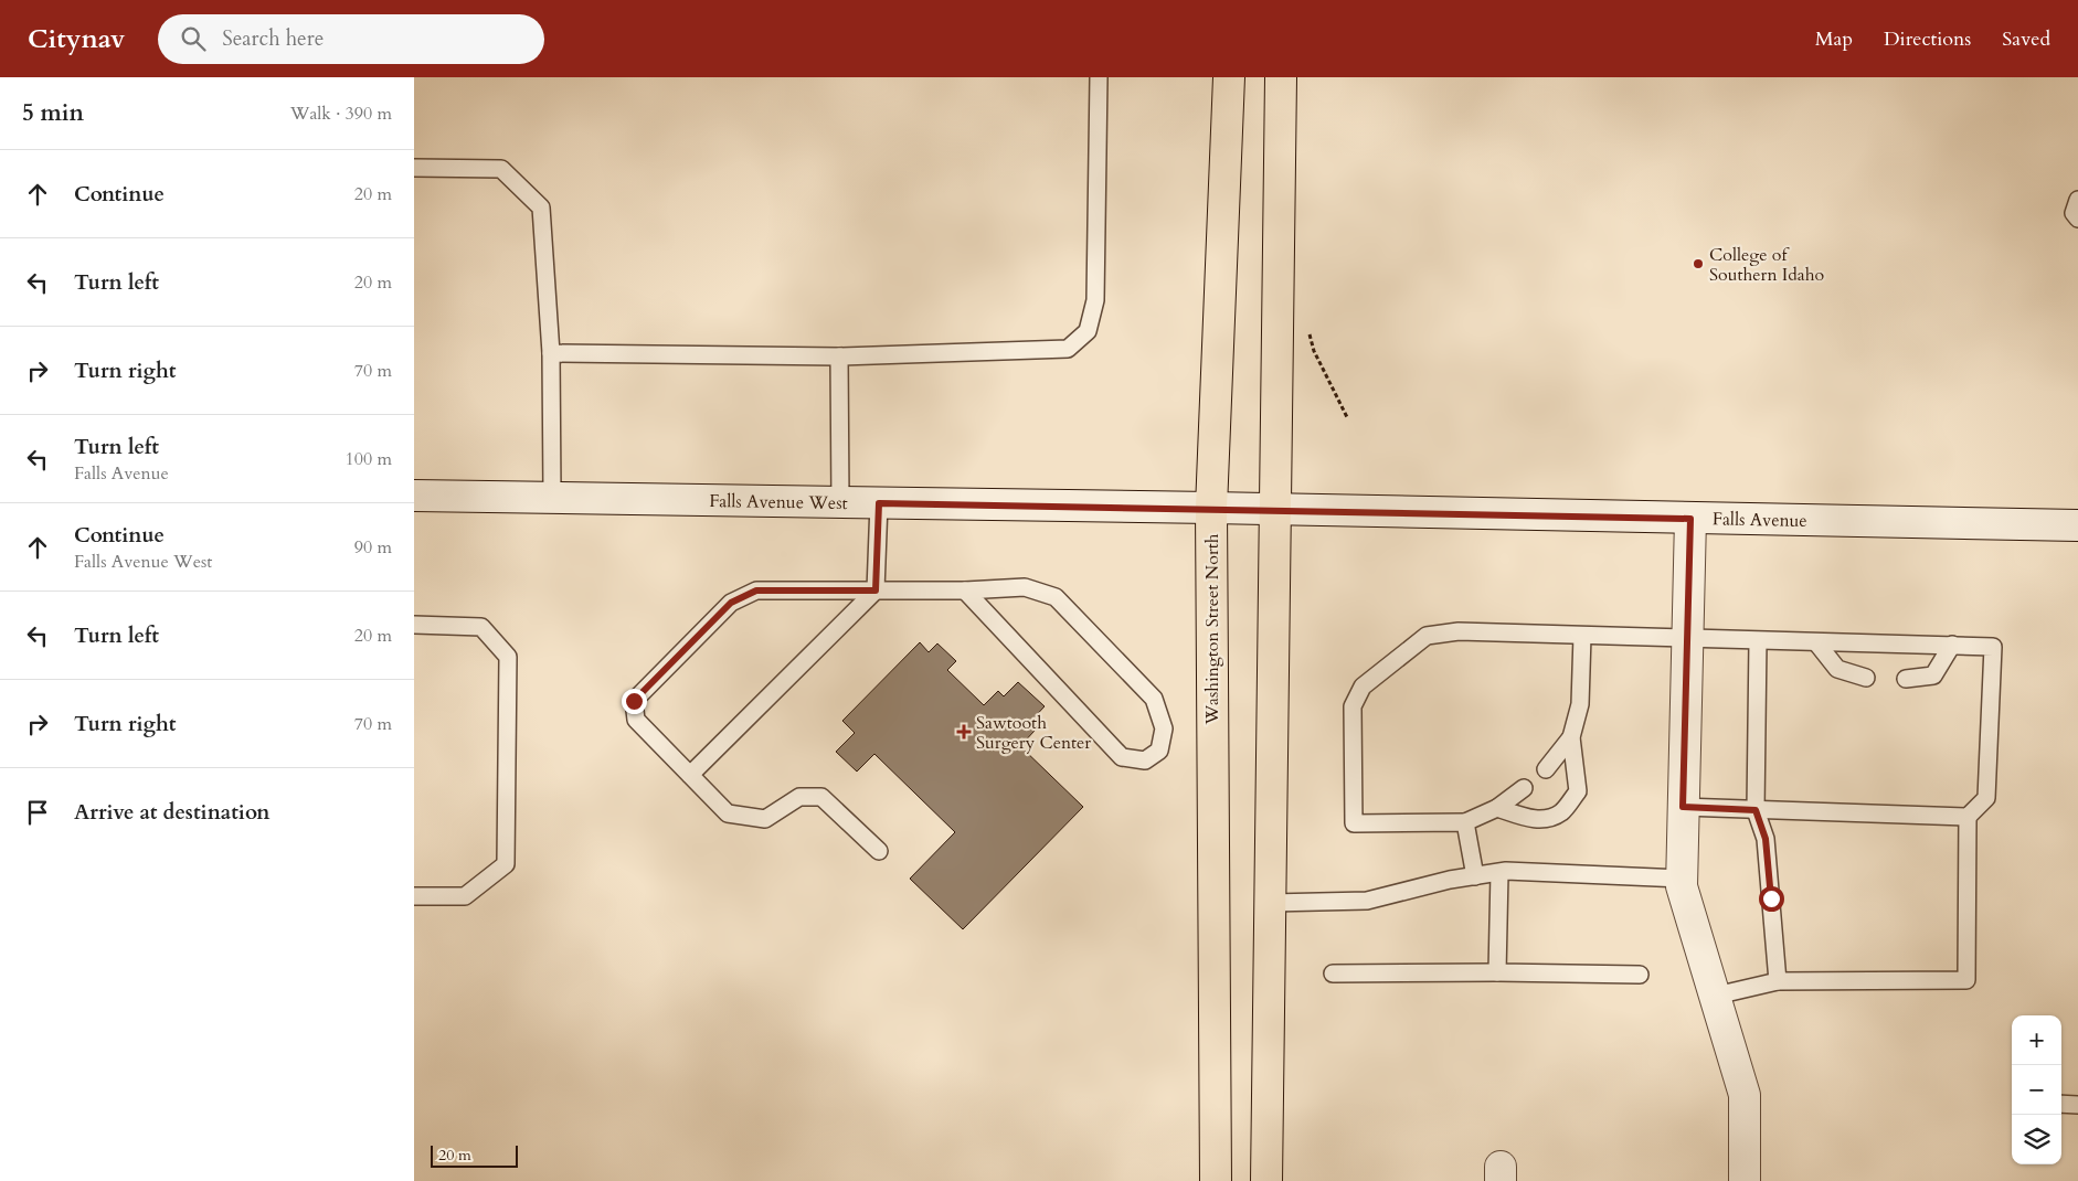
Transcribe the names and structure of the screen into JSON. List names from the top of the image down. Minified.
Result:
{"streets":{"main road":["Washington Street North"],"street":["Falls Avenue West","Falls Avenue"]},"crossings":[["Falls Avenue West","Falls Avenue"],["Falls Avenue West","Washington Street North"]],"places":{"other":["College of Southern Idaho"],"health":["Sawtooth Surgery Center"]},"scale_bar":"20 m","page":{"header":"Citynav","search":"Search here","nav":["Map","Directions","Saved"],"heading":["5 min","Walk · 390 m"],"list":[["Continue","20 m"],["Turn left","20 m"],["Turn right","70 m"],["Turn left","Falls Avenue","100 m"],["Continue","Falls Avenue West","90 m"],["Turn left","20 m"],["Turn right","70 m"],"Arrive at destination"],"map_buttons":["+","−"],"scale":"20 m"}}
